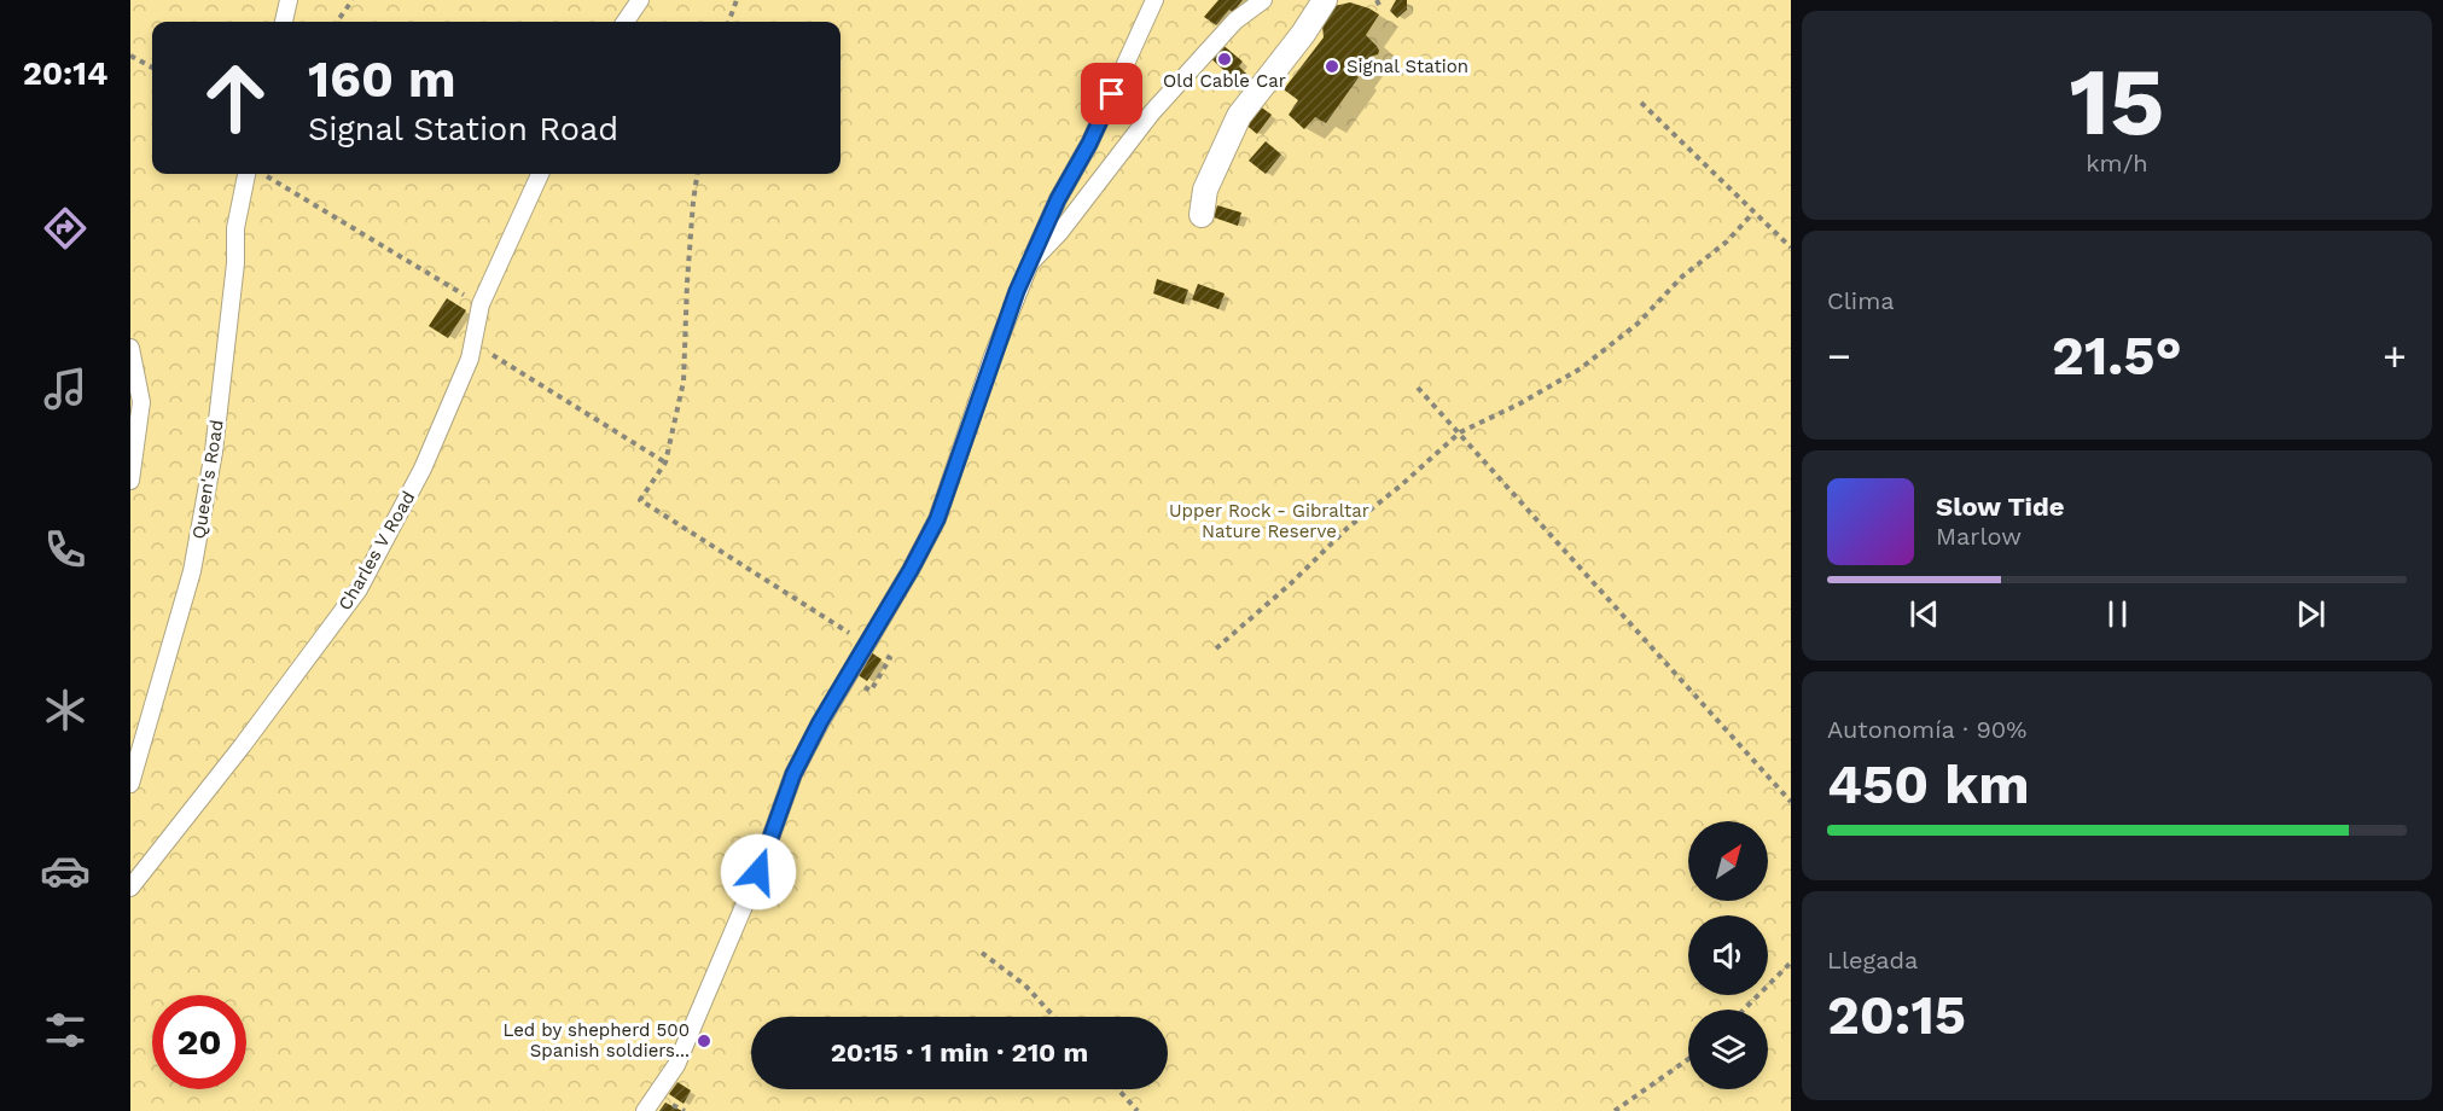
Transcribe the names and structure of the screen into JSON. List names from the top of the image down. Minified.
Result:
{"streets":{"lane":["Queen's Road","Charles V Road"]},"parks":["Upper Rock - Gibraltar Nature Reserve"],"places":["Old Cable Car","Signal Station","Led by shepherd 500 Spanish soldiers..."],"north":"top right","page":{"tabs":"20:14","tile":[["15","km/h"],"Clima",["Autonomía · 90%","450 km"],["Llegada","20:15"]],"turn":["160 m","Signal Station Road"],"heat":["−","21.5°","+"],"song":["Slow Tide","Marlow"],"limit":"20","trip":"20:15 · 1 min · 210 m"}}
